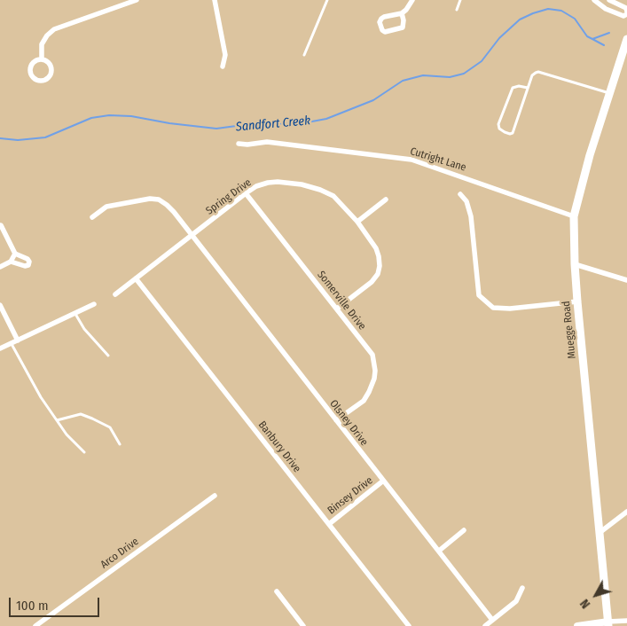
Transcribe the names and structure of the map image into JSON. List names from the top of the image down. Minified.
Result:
{"streets":{"main road":["Muegge Road"],"street":["Cutright Lane","Spring Drive","Somerville Drive","Olsney Drive","Banbury Drive","Binsey Drive","Arco Drive"]},"crossings":[["Cutright Lane","Muegge Road"],["Spring Drive","Somerville Drive"],["Spring Drive","Olsney Drive"],["Spring Drive","Banbury Drive"],["Somerville Drive","Olsney Drive"],["Olsney Drive","Binsey Drive"],["Banbury Drive","Binsey Drive"]],"water":["Sandfort Creek"],"scale_bar":"100 m","north":"bottom left"}
